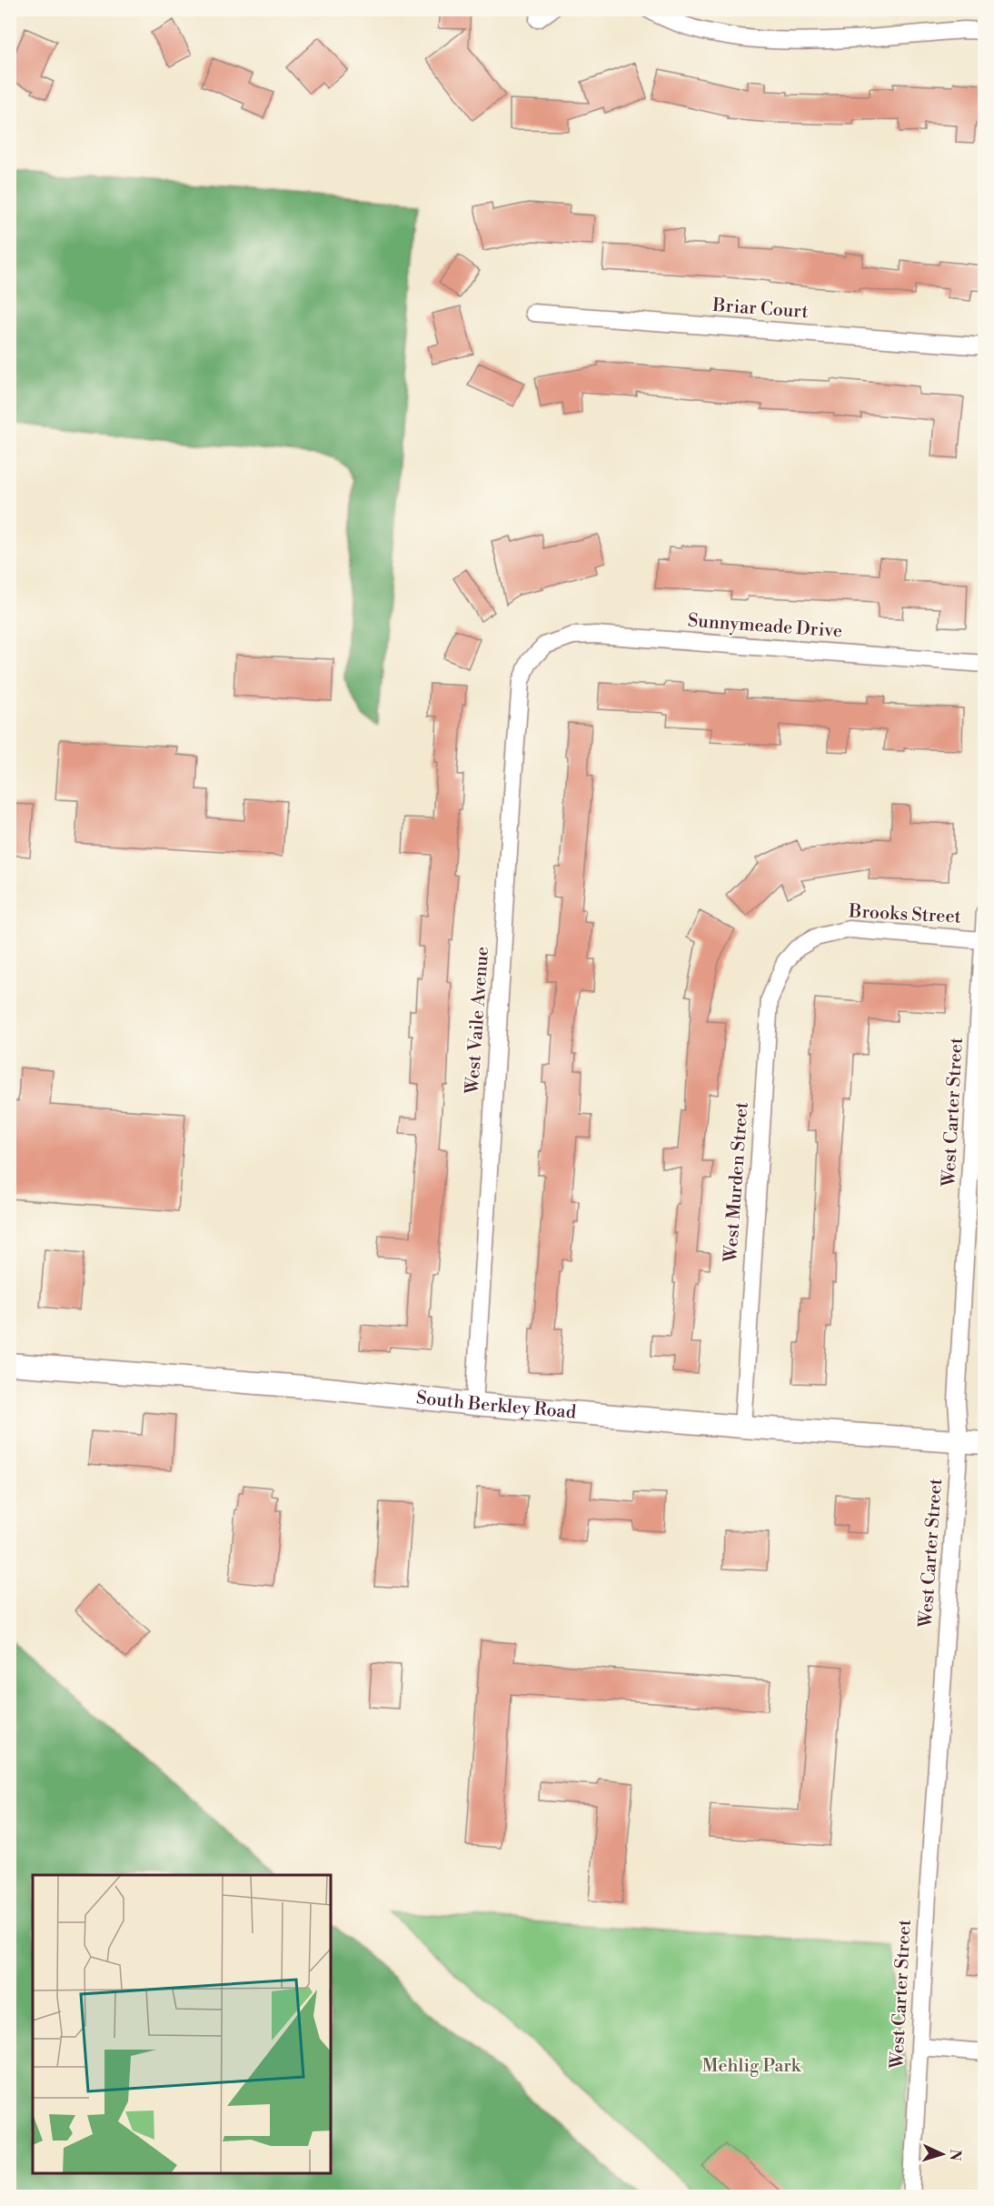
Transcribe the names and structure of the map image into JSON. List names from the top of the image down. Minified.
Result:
{"streets":{"street":["Briar Court","Sunnymeade Drive","Brooks Street","West Vaile Avenue","West Carter Street","West Murden Street","South Berkley Road"]},"crossings":[["Sunnymeade Drive","West Vaile Avenue"],["Brooks Street","West Carter Street"],["Brooks Street","West Murden Street"],["West Vaile Avenue","South Berkley Road"],["West Carter Street","South Berkley Road"],["West Murden Street","South Berkley Road"]],"parks":["Mehlig Park"],"north":"right"}
